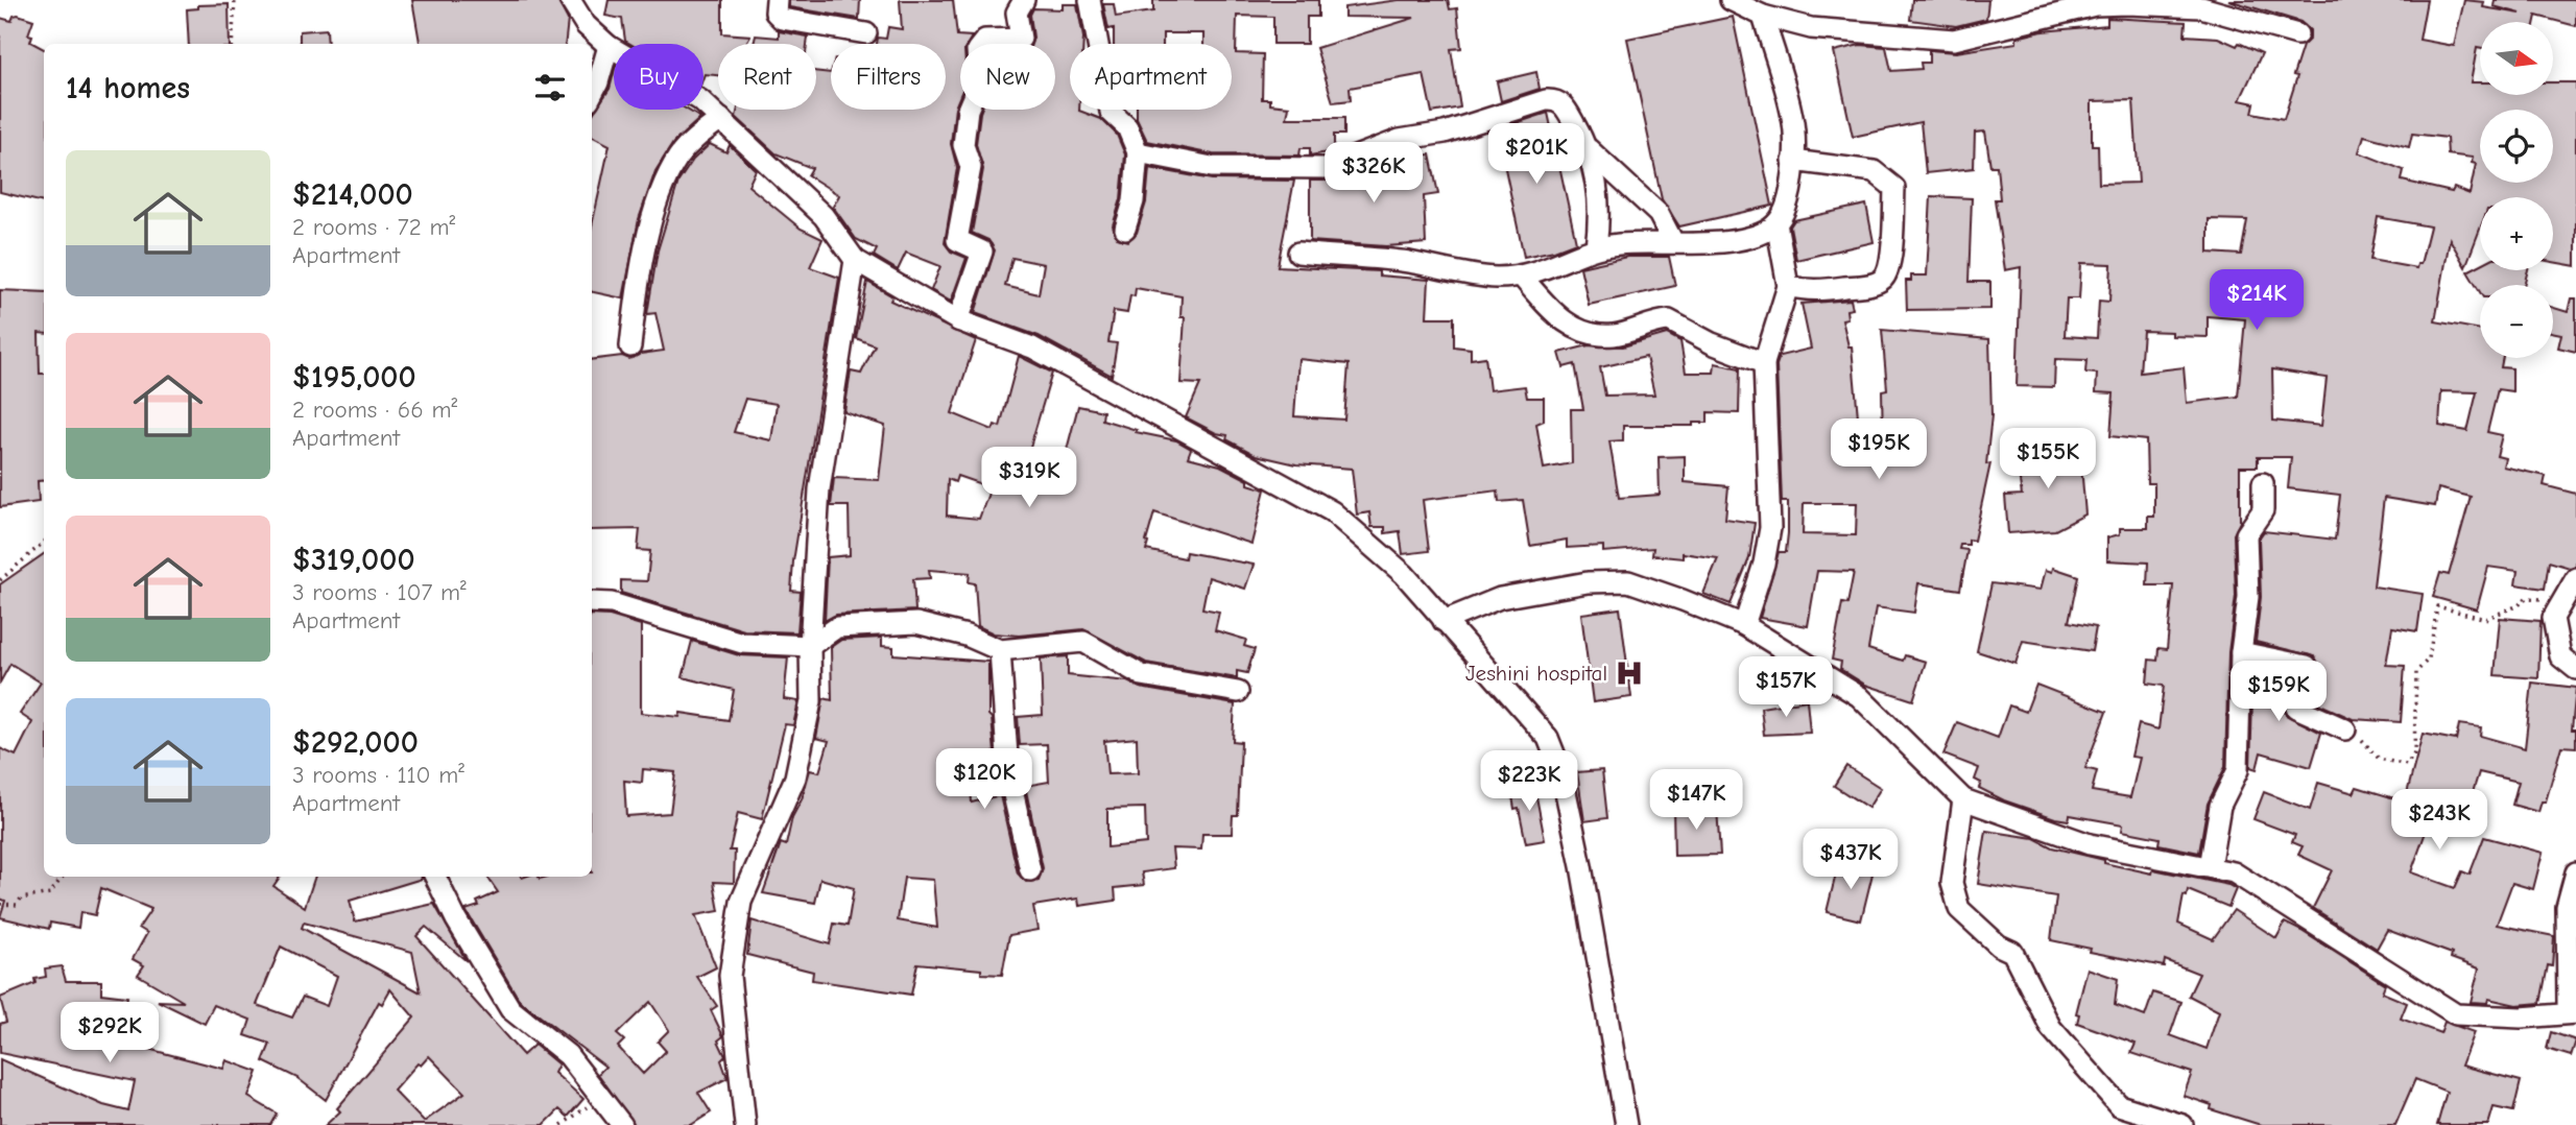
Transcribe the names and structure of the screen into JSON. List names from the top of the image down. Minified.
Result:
{"places":{"hospital":["Jeshini hospital"]},"north":"right","page":{"map_buttons":["+","−"],"chip":["Buy","Rent","Filters","New","Apartment"],"heading":"14 homes","price":["$201K","$326K","$214K","$195K","$155K","$319K","$157K","$159K","$120K","$223K","$147K","$243K","$437K","$292K"],"list":[{"name":"$214,000","note":"2 rooms · 72 m² · Apartment"},{"name":"$195,000","note":"2 rooms · 66 m² · Apartment"},{"name":"$319,000","note":"3 rooms · 107 m² · Apartment"},{"name":"$292,000","note":"3 rooms · 110 m² · Apartment"}]}}
